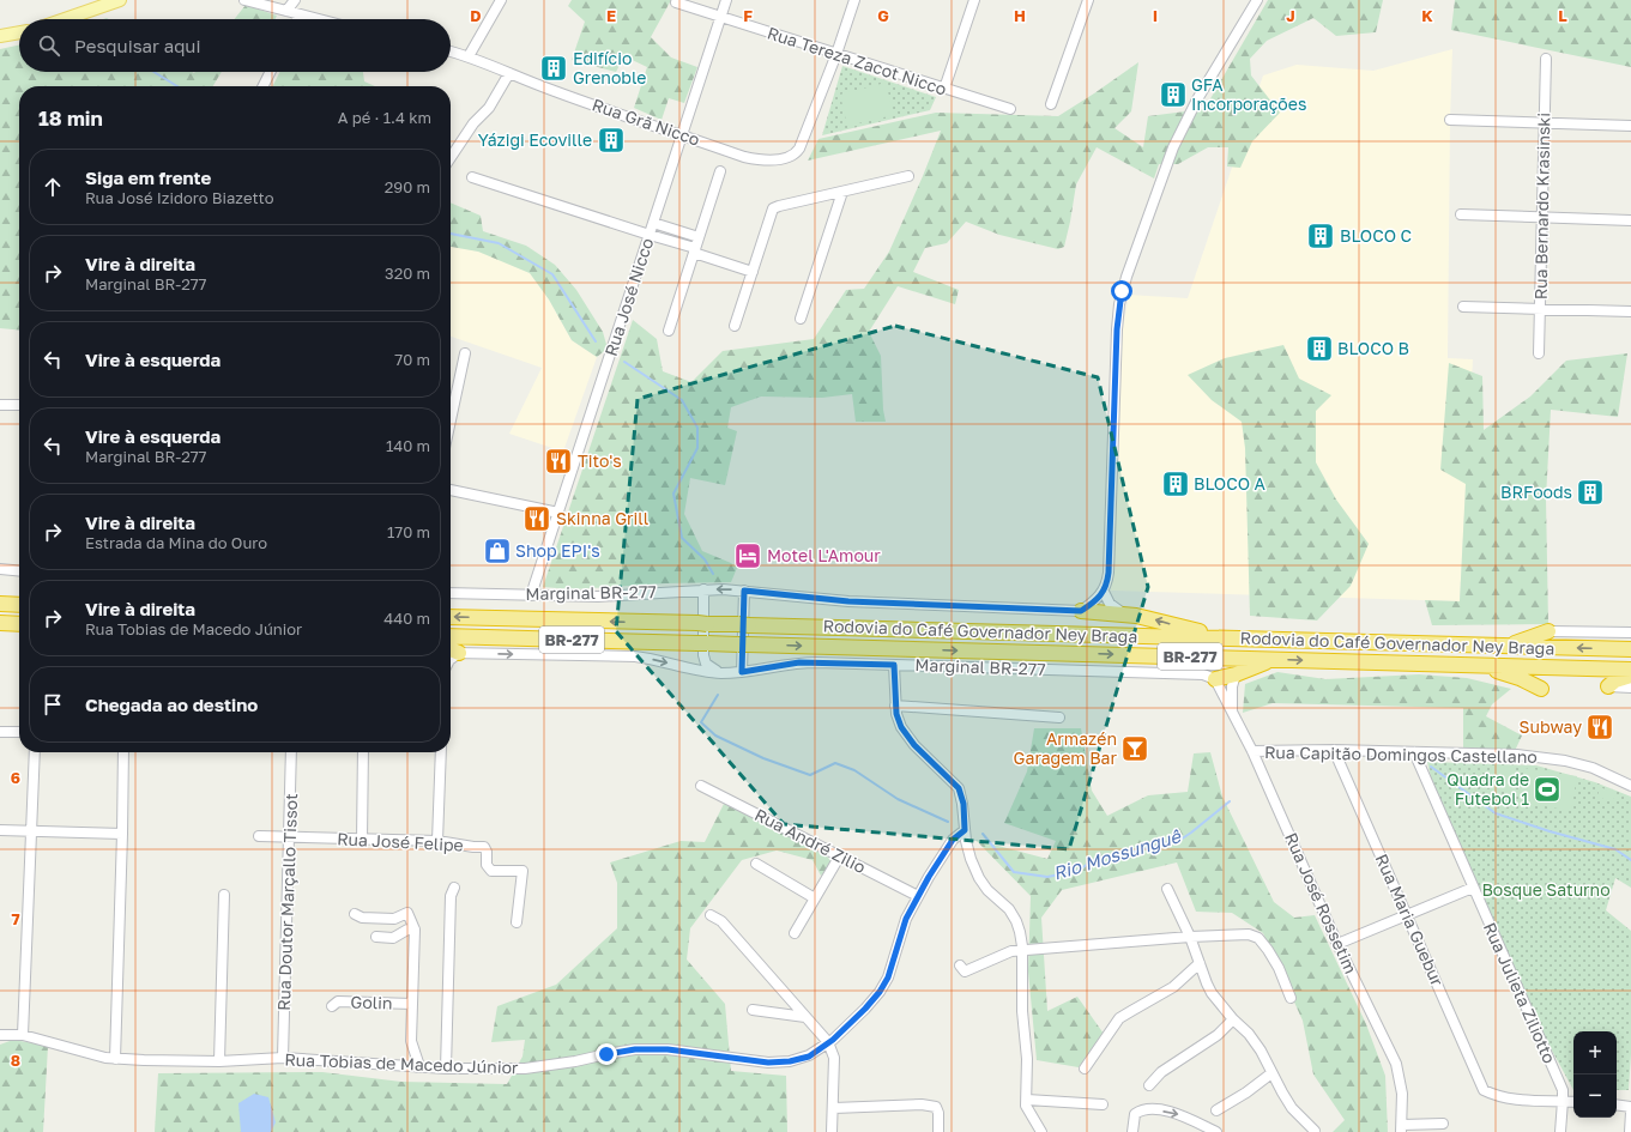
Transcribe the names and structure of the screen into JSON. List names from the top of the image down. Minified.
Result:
{"streets":{"highway":["Rodovia do Café Governador Ney Braga","BR-277"],"street":["Rua Tereza Zacot Nicco","Rua Grã Nicco","Rua Bernardo Krasinski","Rua José Nicco","Marginal BR-277","Rua Capitão Domingos Castellano","Rua André Zilio","Rua José Felipe","Rua Doutor Marçallo Tissot","Rua José Rossetim","Rua Maria Guebur","Rua Julieta Ziliotto","Golin","Rua Tobias de Macedo Júnior"]},"crossings":[["Rua Tereza Zacot Nicco","Rua Grã Nicco"],["Rua Tereza Zacot Nicco","Rua José Nicco"],["Rua Grã Nicco","Rua José Nicco"],["Rua José Nicco","Marginal BR-277"],["Marginal BR-277","Rua José Rossetim"],["Rua Capitão Domingos Castellano","Rua José Rossetim"],["Rua Capitão Domingos Castellano","Rua Maria Guebur"],["Rua Capitão Domingos Castellano","Rua Julieta Ziliotto"],["Rua André Zilio","Rua Tobias de Macedo Júnior"],["Rua José Felipe","Rua Doutor Marçallo Tissot"],["Rua Doutor Marçallo Tissot","Rua Tobias de Macedo Júnior"],["Rua Maria Guebur","Rua Julieta Ziliotto"]],"water":["Rio Mossunguê"],"parks":["Bosque Saturno"],"places":{"building":["Edifício Grenoble","GFA Incorporações","Yázigi Ecoville","BLOCO C","BLOCO B","BLOCO A","BRFoods"],"restaurant":["Tito's","Skinna Grill","Subway"],"shop":["Shop EPI's"],"hotel":["Motel L'Amour"],"bar":["Armazén Garagem Bar"],"sports":["Quadra de Futebol 1"]},"page":{"search":"Pesquisar aqui","heading":["18 min","A pé · 1.4 km"],"list":[["Siga em frente","Rua José Izidoro Biazetto","290 m"],["Vire à direita","Marginal BR-277","320 m"],["Vire à esquerda","70 m"],["Vire à esquerda","Marginal BR-277","140 m"],["Vire à direita","Estrada da Mina do Ouro","170 m"],["Vire à direita","Rua Tobias de Macedo Júnior","440 m"],"Chegada ao destino"],"map_buttons":["+","−"]},"grid":{"columns":["D","E","F","G","H","I","J","K","L"],"rows":["6","7","8"]}}
